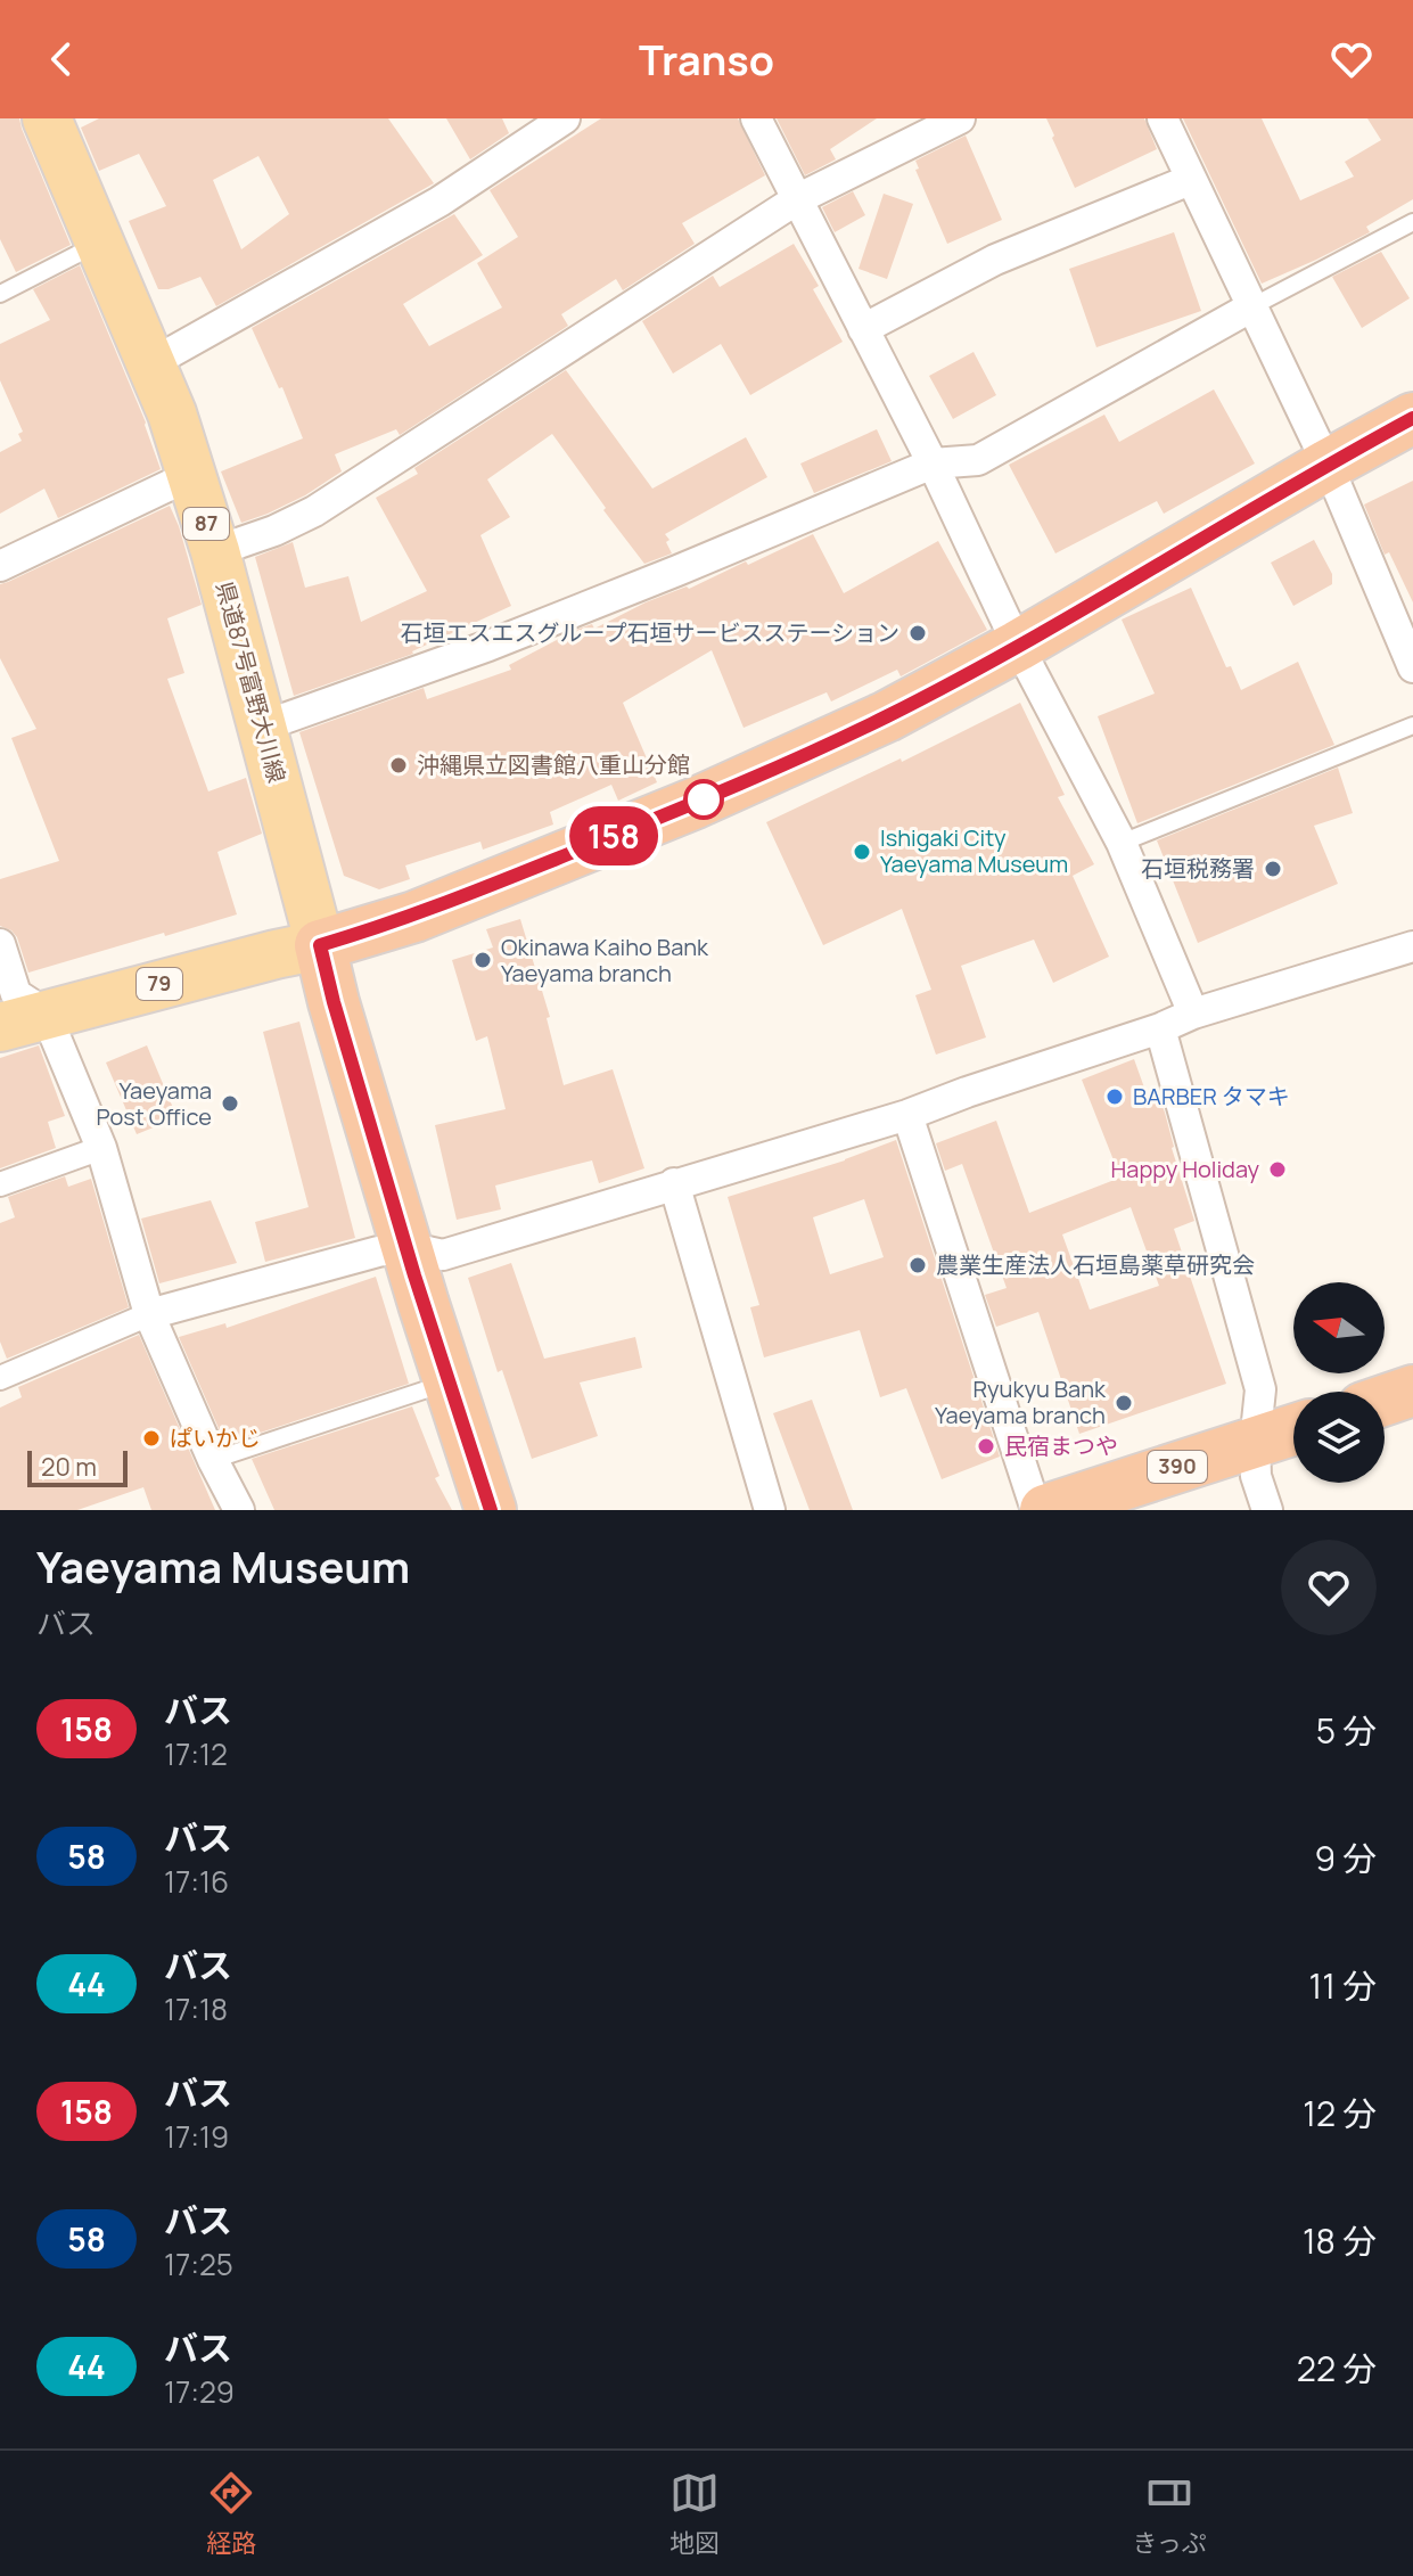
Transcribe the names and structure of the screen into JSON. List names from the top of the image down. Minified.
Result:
{"streets":{"highway":["390"],"main road":["87","県道87号富野大川線","79"]},"crossings":[["県道87号富野大川線","79"]],"places":["石垣エスエスグループ石垣サービスステーション","沖縄県立図書館八重山分館","Ishigaki City Yaeyama Museum","石垣税務署","Okinawa Kaiho Bank Yaeyama branch","BARBER タマキ","Yaeyama Post Office","Happy Holiday","農業生産法人石垣島薬草研究会","Ryukyu Bank Yaeyama branch","ぱいかじ","民宿まつや"],"lines":["bus line 158"],"scale_bar":"20 m","north":"left","page":{"header":"Transo","on_map":"158","scale":"20 m","heading":["Yaeyama Museum","バス"],"list":[{"mark":"158","name":"バス","note":"17:12","value":"5 分"},{"mark":"58","name":"バス","note":"17:16","value":"9 分"},{"mark":"44","name":"バス","note":"17:18","value":"11 分"},{"mark":"158","name":"バス","note":"17:19","value":"12 分"},{"mark":"58","name":"バス","note":"17:25","value":"18 分"},{"mark":"44","name":"バス","note":"17:29","value":"22 分"}],"tabs":["経路","地図","きっぷ"]}}
